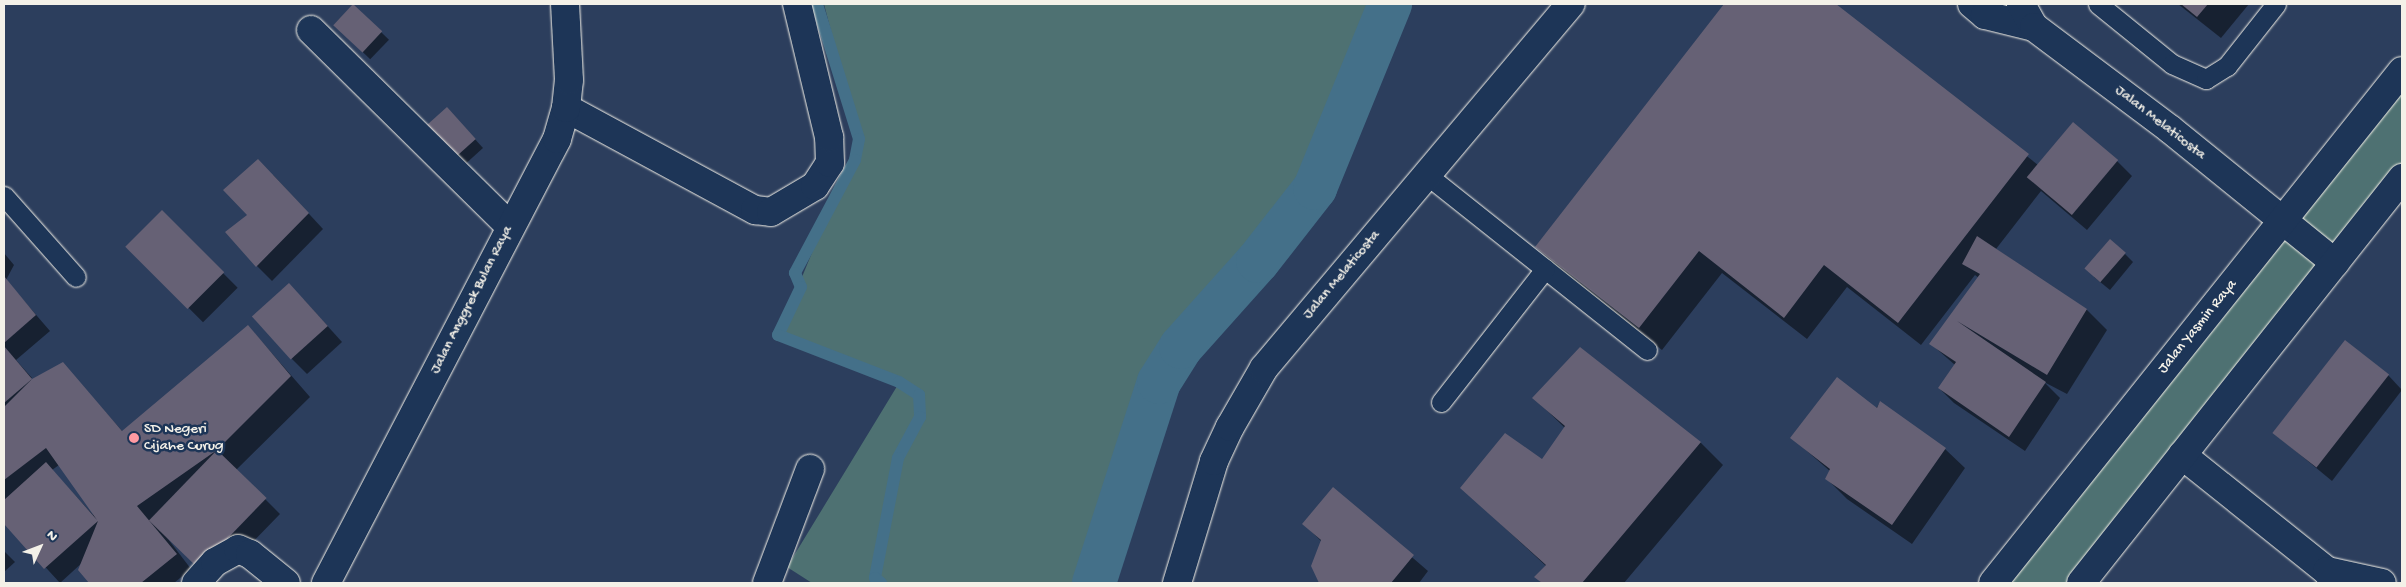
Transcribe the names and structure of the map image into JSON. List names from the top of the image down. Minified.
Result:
{"streets":{"street":["Jalan Melaticosta","Jalan Anggrek Bulan Raya","Jalan Yasmin Raya"]},"crossings":[["Jalan Melaticosta","Jalan Yasmin Raya"]],"places":["SD Negeri Cijahe Curug"],"north":"top right"}
